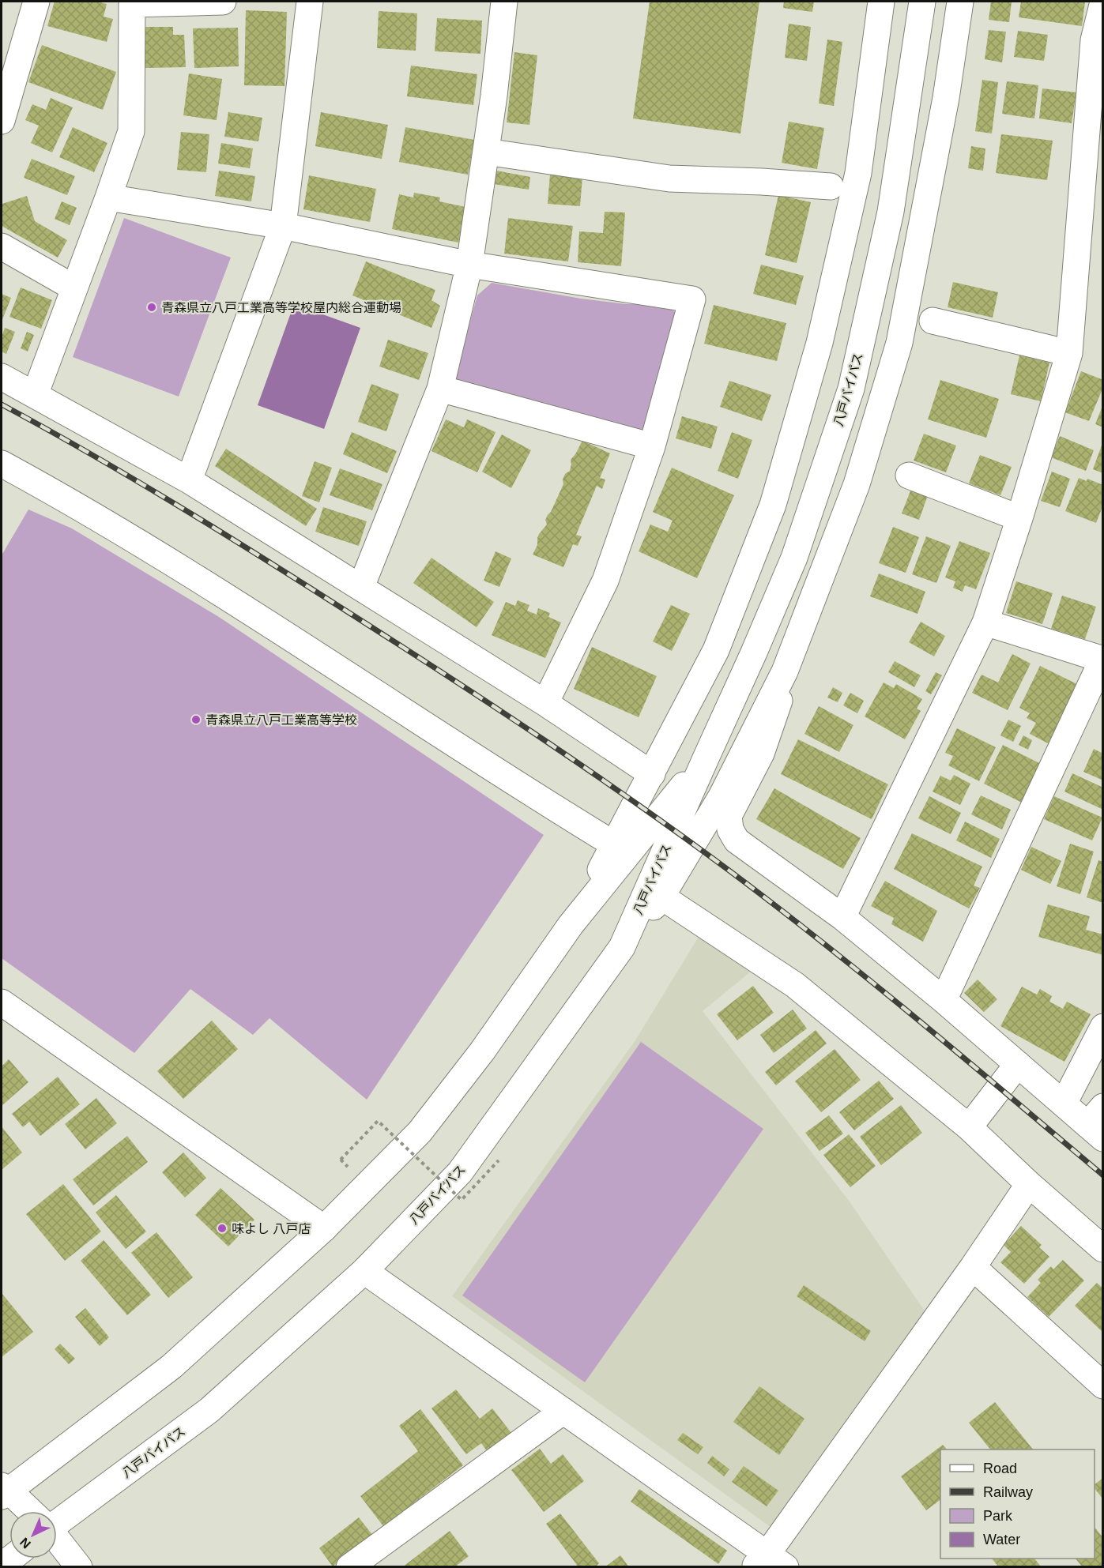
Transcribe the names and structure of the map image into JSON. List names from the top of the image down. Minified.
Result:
{"streets":{"main road":["八戸バイパス"]},"places":["青森県立八戸工業高等学校屋内総合運動場","青森県立八戸工業高等学校","味よし 八戸店"],"legend":["Road","Railway","Park","Water"],"north":"bottom left"}
